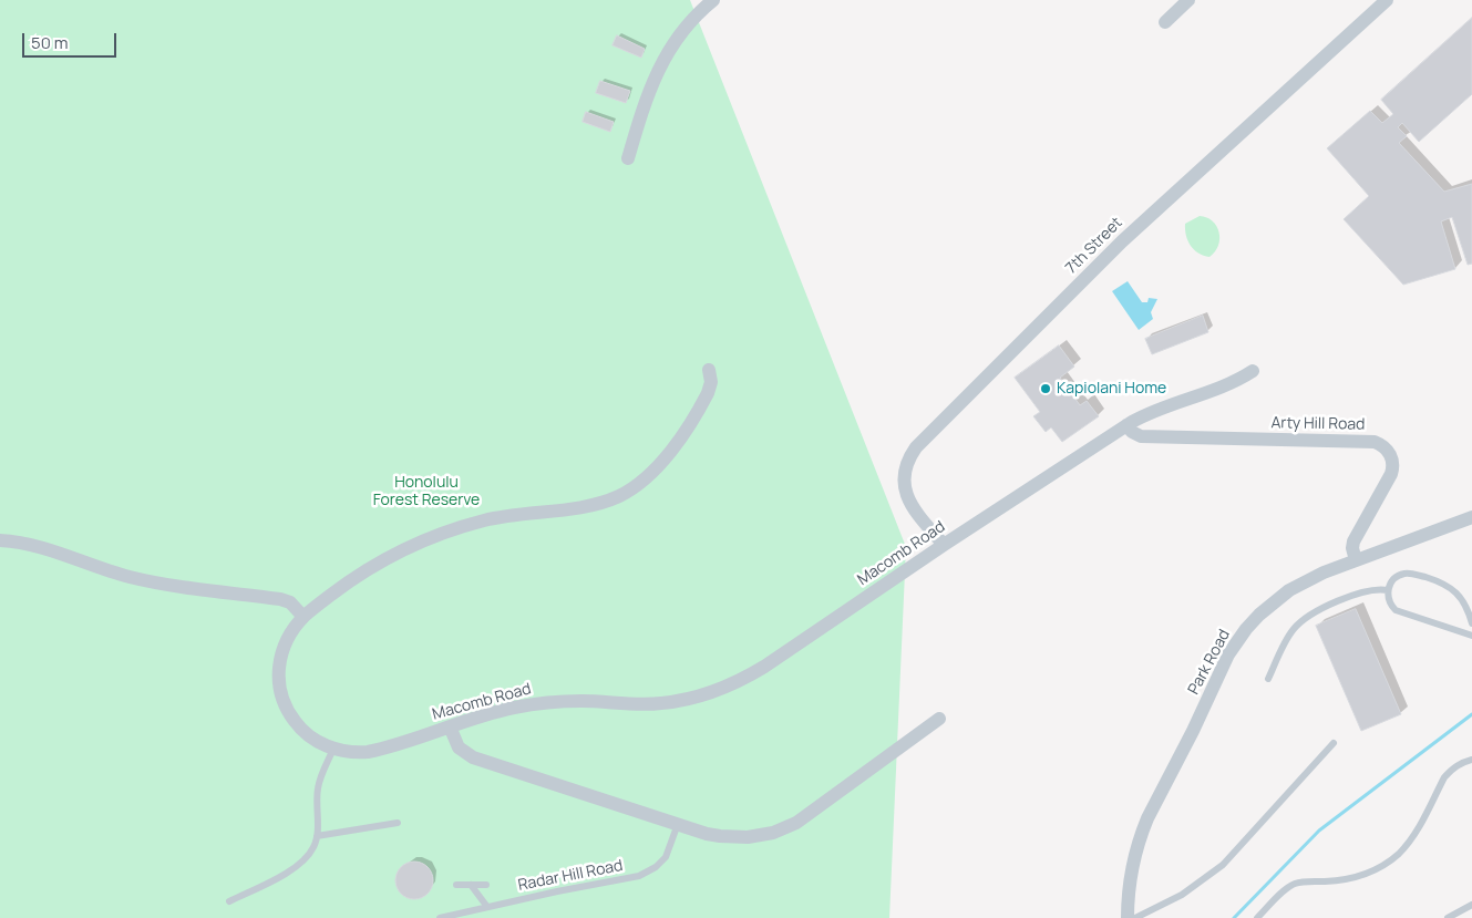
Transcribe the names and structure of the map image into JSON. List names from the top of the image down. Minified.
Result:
{"streets":{"street":["7th Street","Arty Hill Road","Macomb Road","Park Road"],"lane":["Radar Hill Road"]},"crossings":[["7th Street","Macomb Road"],["Arty Hill Road","Macomb Road"],["Arty Hill Road","Park Road"]],"parks":["Honolulu Forest Reserve"],"places":["Kapiolani Home"],"scale_bar":"50 m"}
